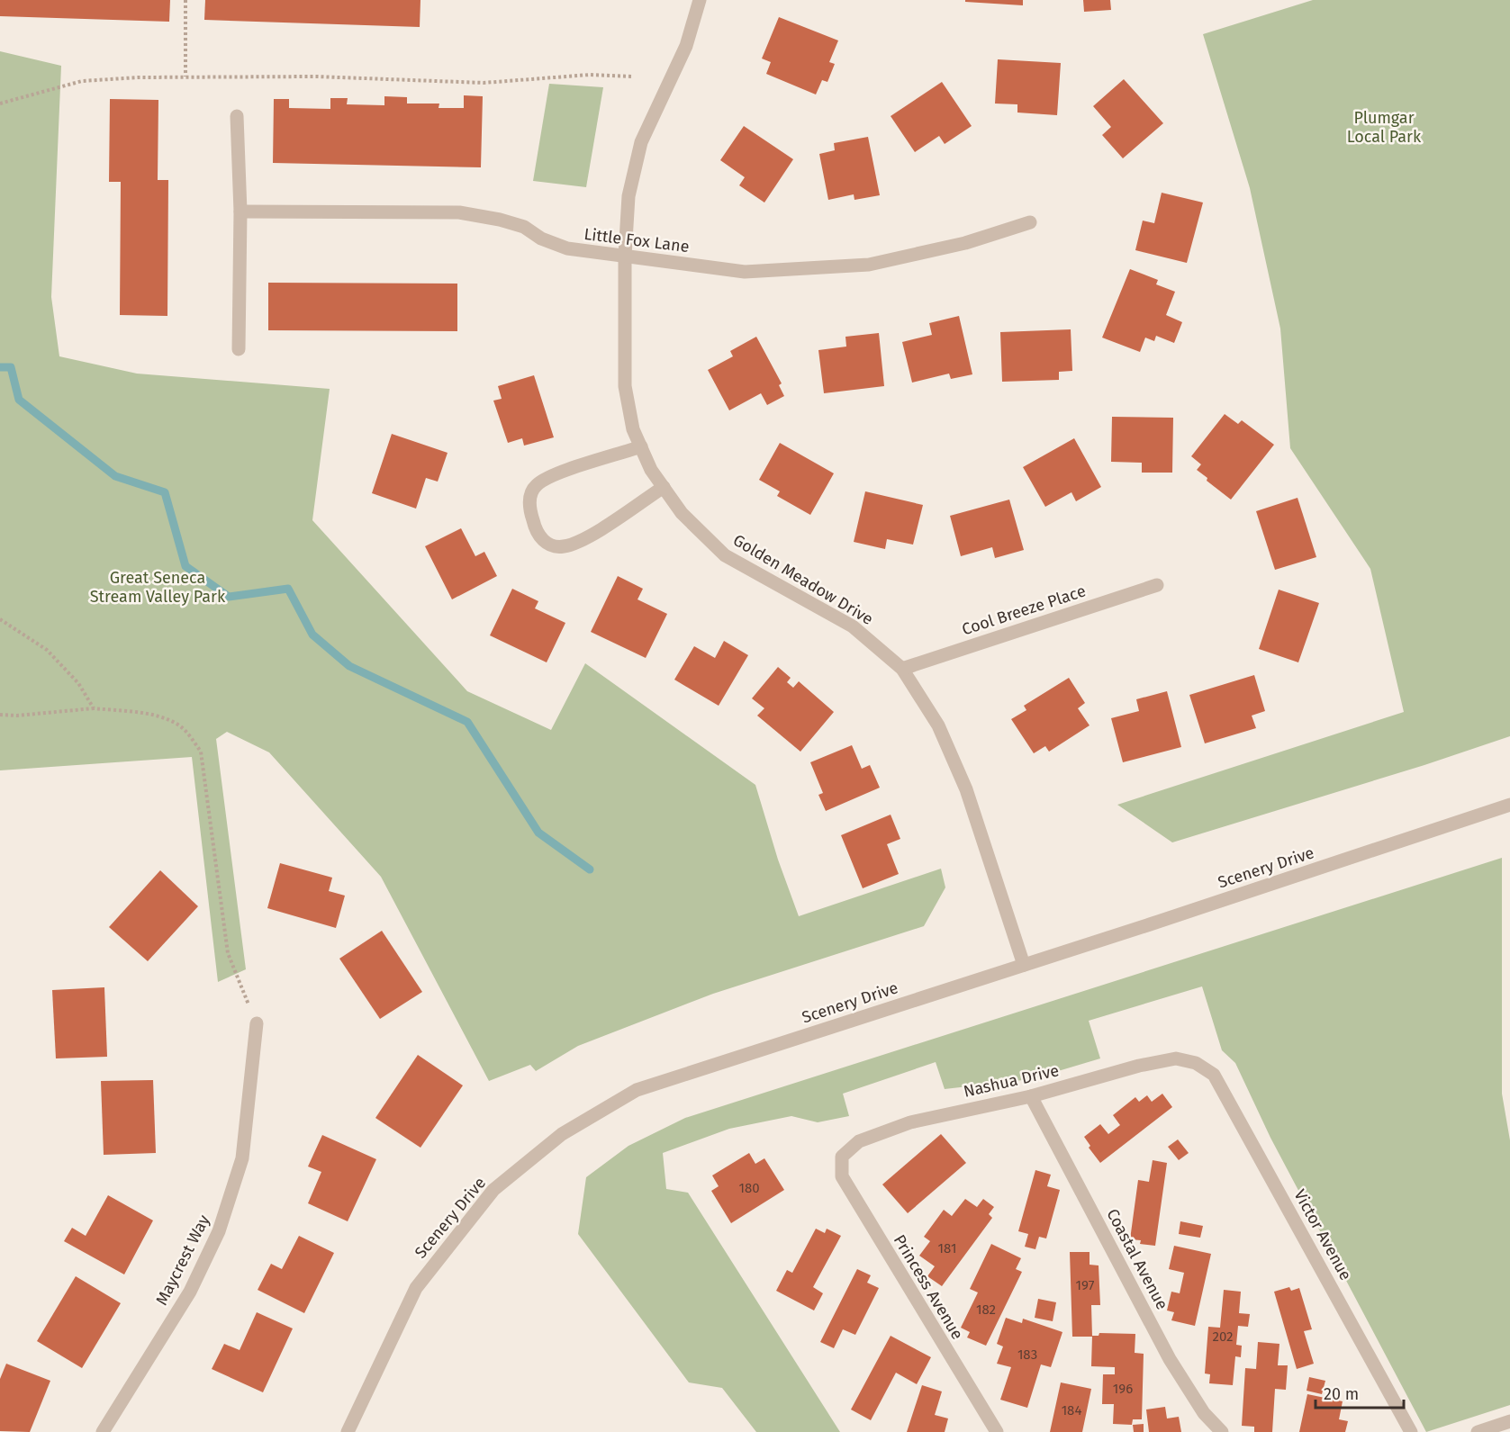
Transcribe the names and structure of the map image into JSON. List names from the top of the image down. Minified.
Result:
{"streets":{"street":["Little Fox Lane","Golden Meadow Drive","Cool Breeze Place","Scenery Drive","Nashua Drive","Victor Avenue","Coastal Avenue","Maycrest Way","Princess Avenue"]},"crossings":[["Little Fox Lane","Golden Meadow Drive"],["Golden Meadow Drive","Cool Breeze Place"],["Golden Meadow Drive","Scenery Drive"],["Nashua Drive","Victor Avenue"],["Nashua Drive","Coastal Avenue"],["Nashua Drive","Princess Avenue"]],"parks":["Plumgar Local Park","Great Seneca Stream Valley Park"],"house_numbers":["180","181","197","182","202","183","196","184"],"scale_bar":"20 m"}
